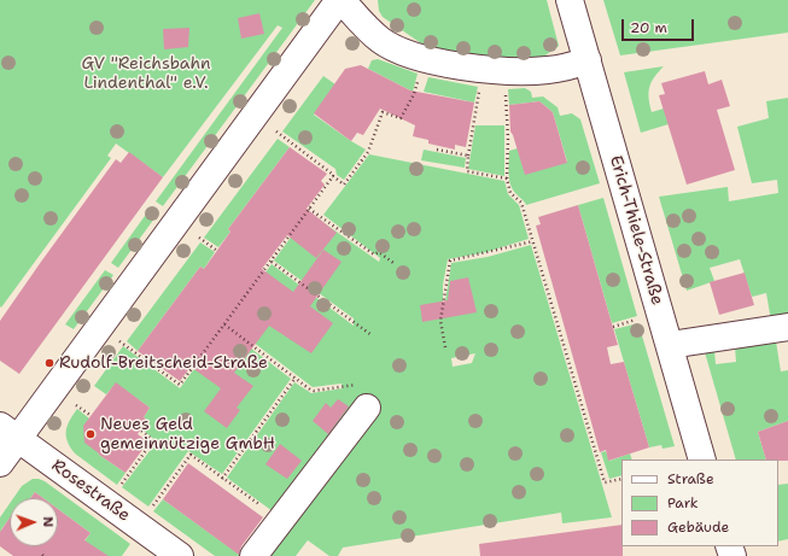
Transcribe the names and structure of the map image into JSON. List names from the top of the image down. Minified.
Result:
{"streets":{"street":["Erich-Thiele-Straße","Rosestraße"]},"parks":["GV \"Reichsbahn Lindenthal\" e.V."],"places":["Rudolf-Breitscheid-Straße","Neues Geld gemeinnützige GmbH"],"legend":["Straße","Park","Gebäude"],"scale_bar":"20 m","north":"right"}
